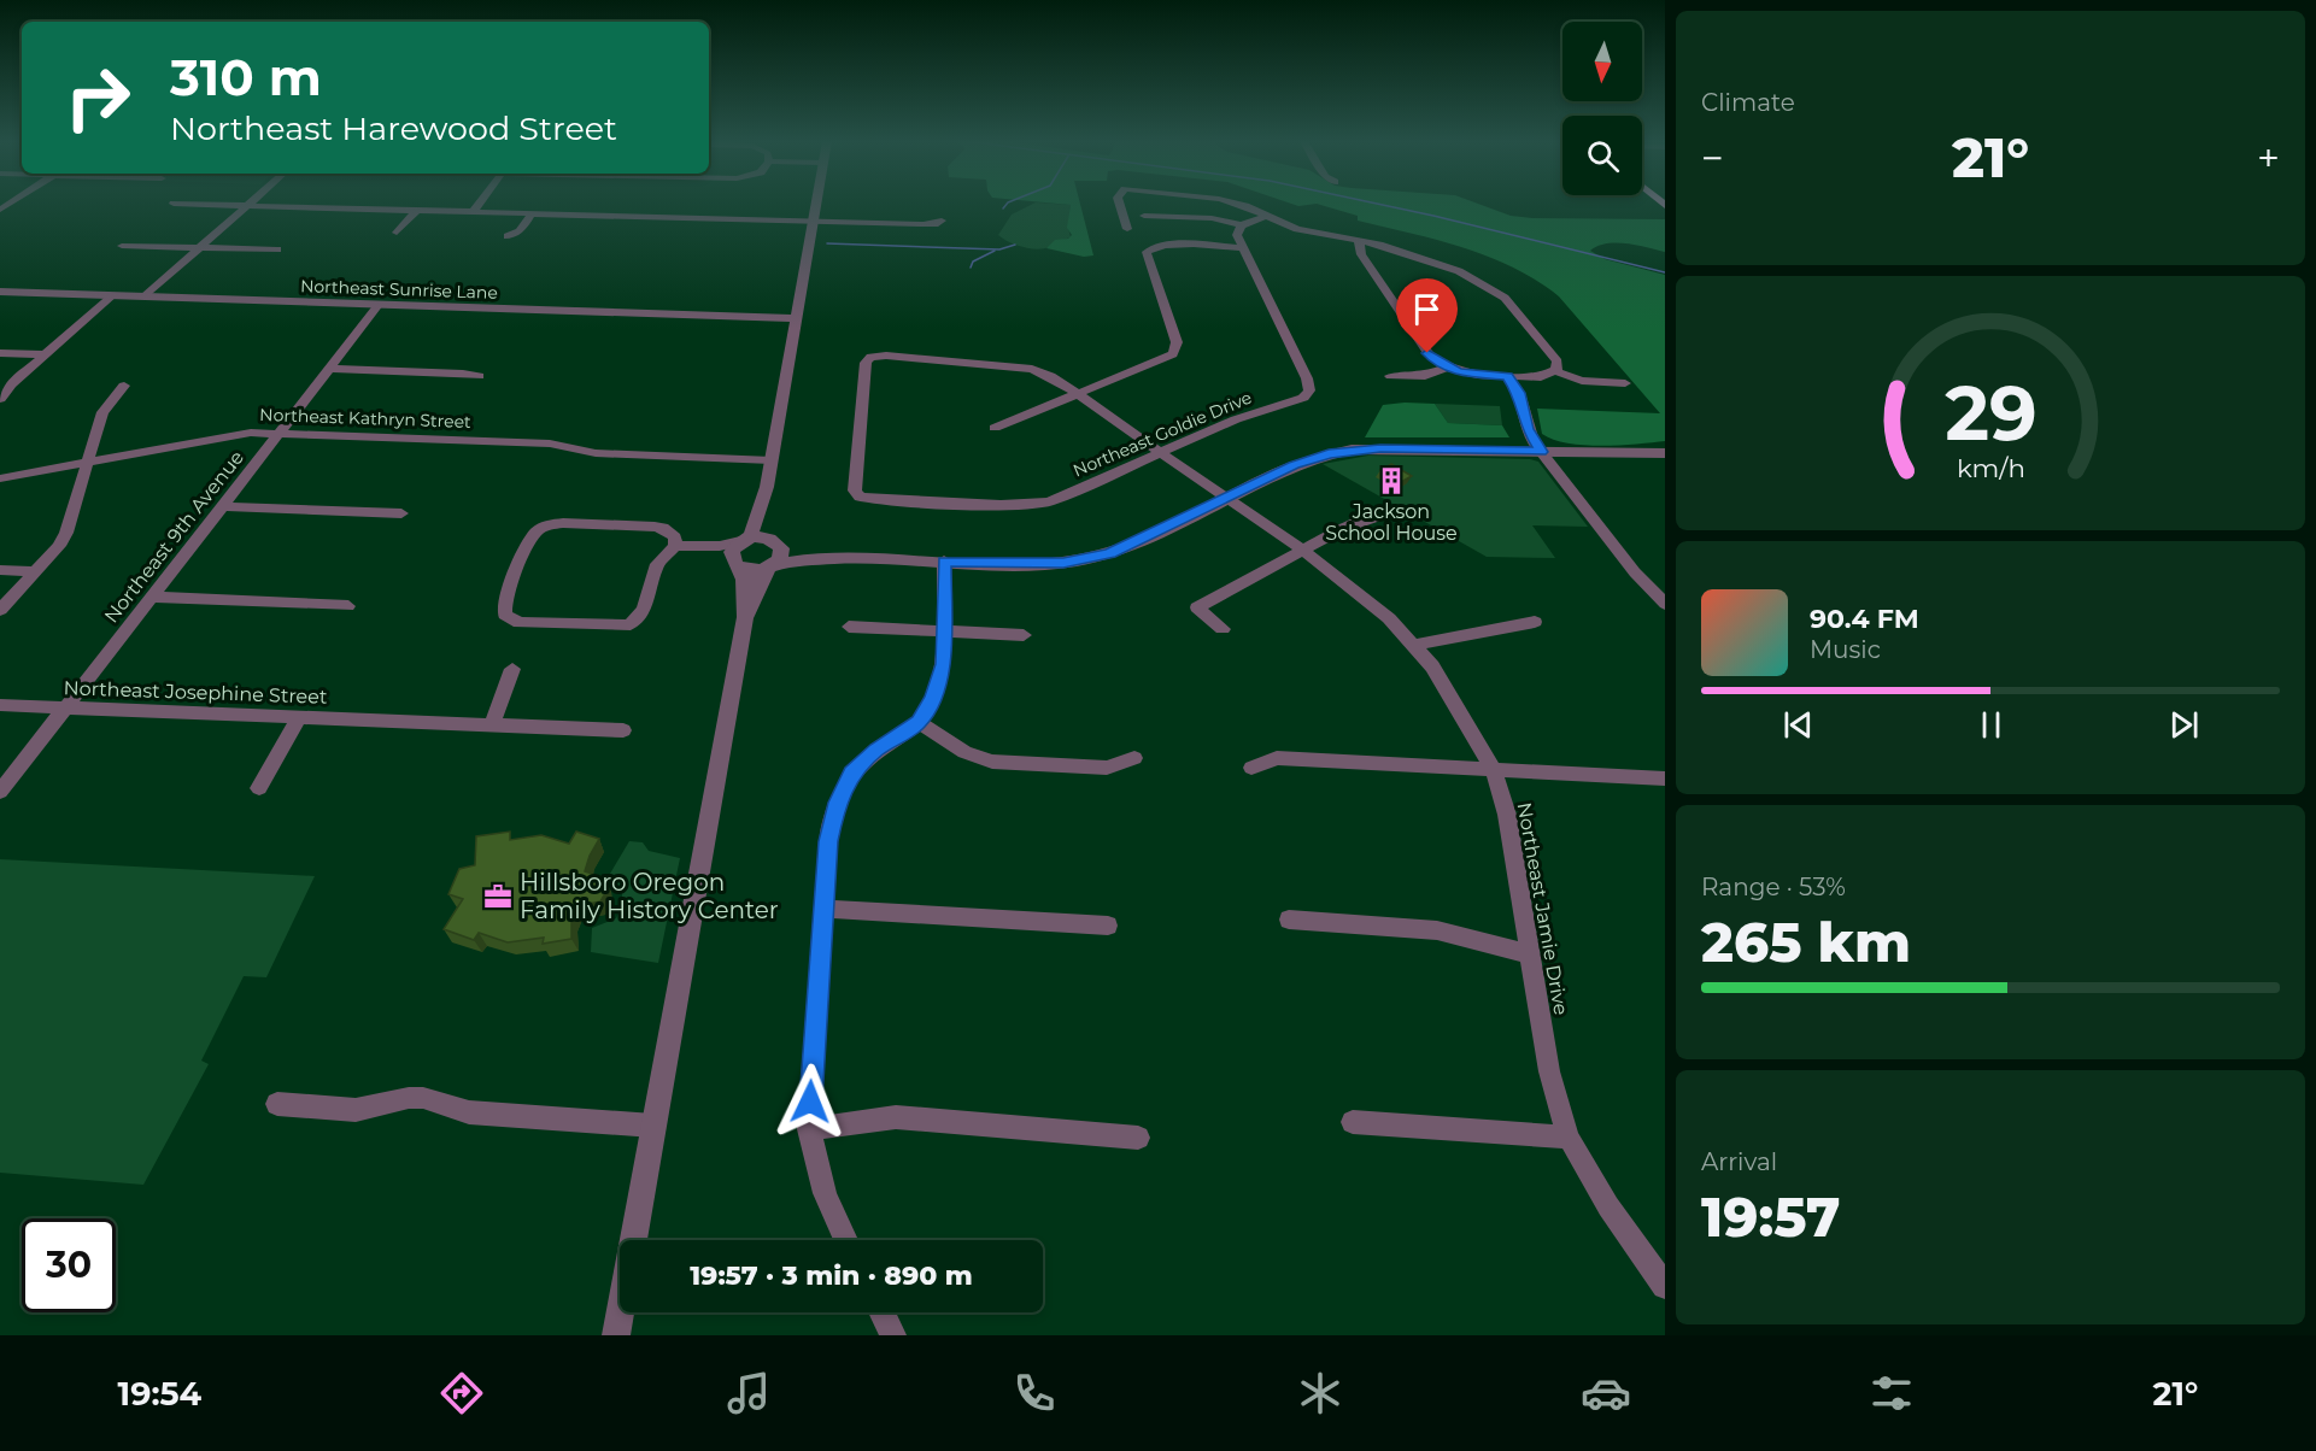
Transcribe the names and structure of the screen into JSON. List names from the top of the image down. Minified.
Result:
{"streets":{"street":["Northeast Sunrise Lane","Northeast Kathryn Street","Northeast Goldie Drive","Northeast 9th Avenue","Northeast Josephine Street","Northeast Jamie Drive"]},"crossings":[["Northeast Sunrise Lane","Northeast 9th Avenue"],["Northeast Kathryn Street","Northeast 9th Avenue"],["Northeast Goldie Drive","Northeast Jamie Drive"],["Northeast 9th Avenue","Northeast Josephine Street"]],"places":{"building":["Jackson School House"],"office":["Hillsboro Oregon Family History Center"]},"north":"bottom","page":{"tile":["Climate",["Range · 53%","265 km"],["Arrival","19:57"]],"turn":["310 m","Northeast Harewood Street"],"heat":["−","21°","+"],"song":["90.4 FM","Music"],"limit":"30","trip":"19:57 · 3 min · 890 m","tabs":["19:54","21°"],"gauge":["29","km/h"]}}
